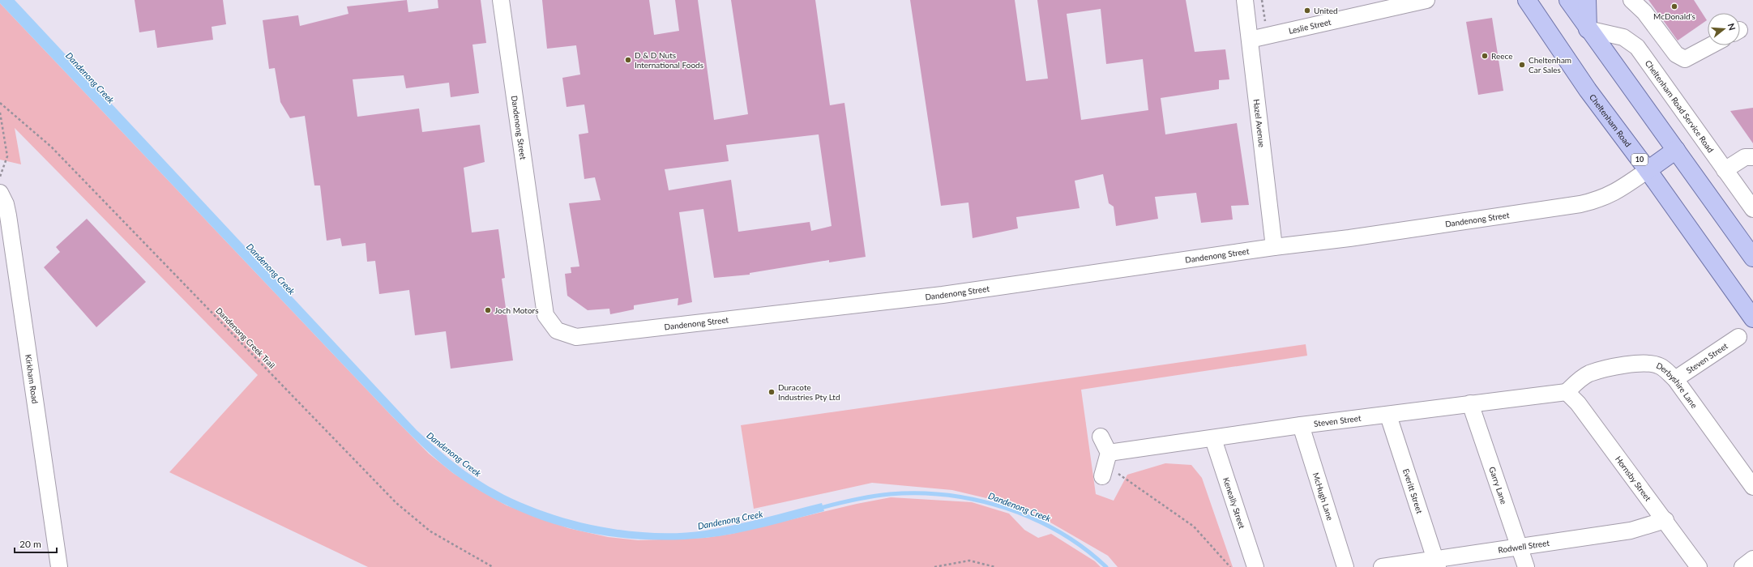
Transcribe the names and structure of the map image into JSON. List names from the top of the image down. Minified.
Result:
{"streets":{"main road":["Cheltenham Road","Dandenong Street","10"],"street":["Leslie Street","Cheltenham Road Service Road","Hazel Avenue","Steven Street","Kirkham Road","Derbyshire Lane","Hornsby Street","Garry Lane","Everitt Street","McHugh Lane","Keneally Street","Rodwell Street"],"path":["Dandenong Creek Trail"]},"crossings":[["Leslie Street","Hazel Avenue"],["Cheltenham Road","Dandenong Street"],["Hazel Avenue","Dandenong Street"],["Steven Street","Derbyshire Lane"],["Steven Street","Hornsby Street"],["Steven Street","Garry Lane"],["Steven Street","Everitt Street"],["Steven Street","McHugh Lane"],["Steven Street","Keneally Street"],["Derbyshire Lane","Hornsby Street"],["Hornsby Street","Rodwell Street"],["Garry Lane","Rodwell Street"],["Everitt Street","Rodwell Street"]],"water":["Dandenong Creek"],"places":["McDonald's","United","Reece","D & D Nuts International Foods","Cheltenham Car Sales","Joch Motors","Duracote Industries Pty Ltd"],"scale_bar":"20 m","north":"right"}
